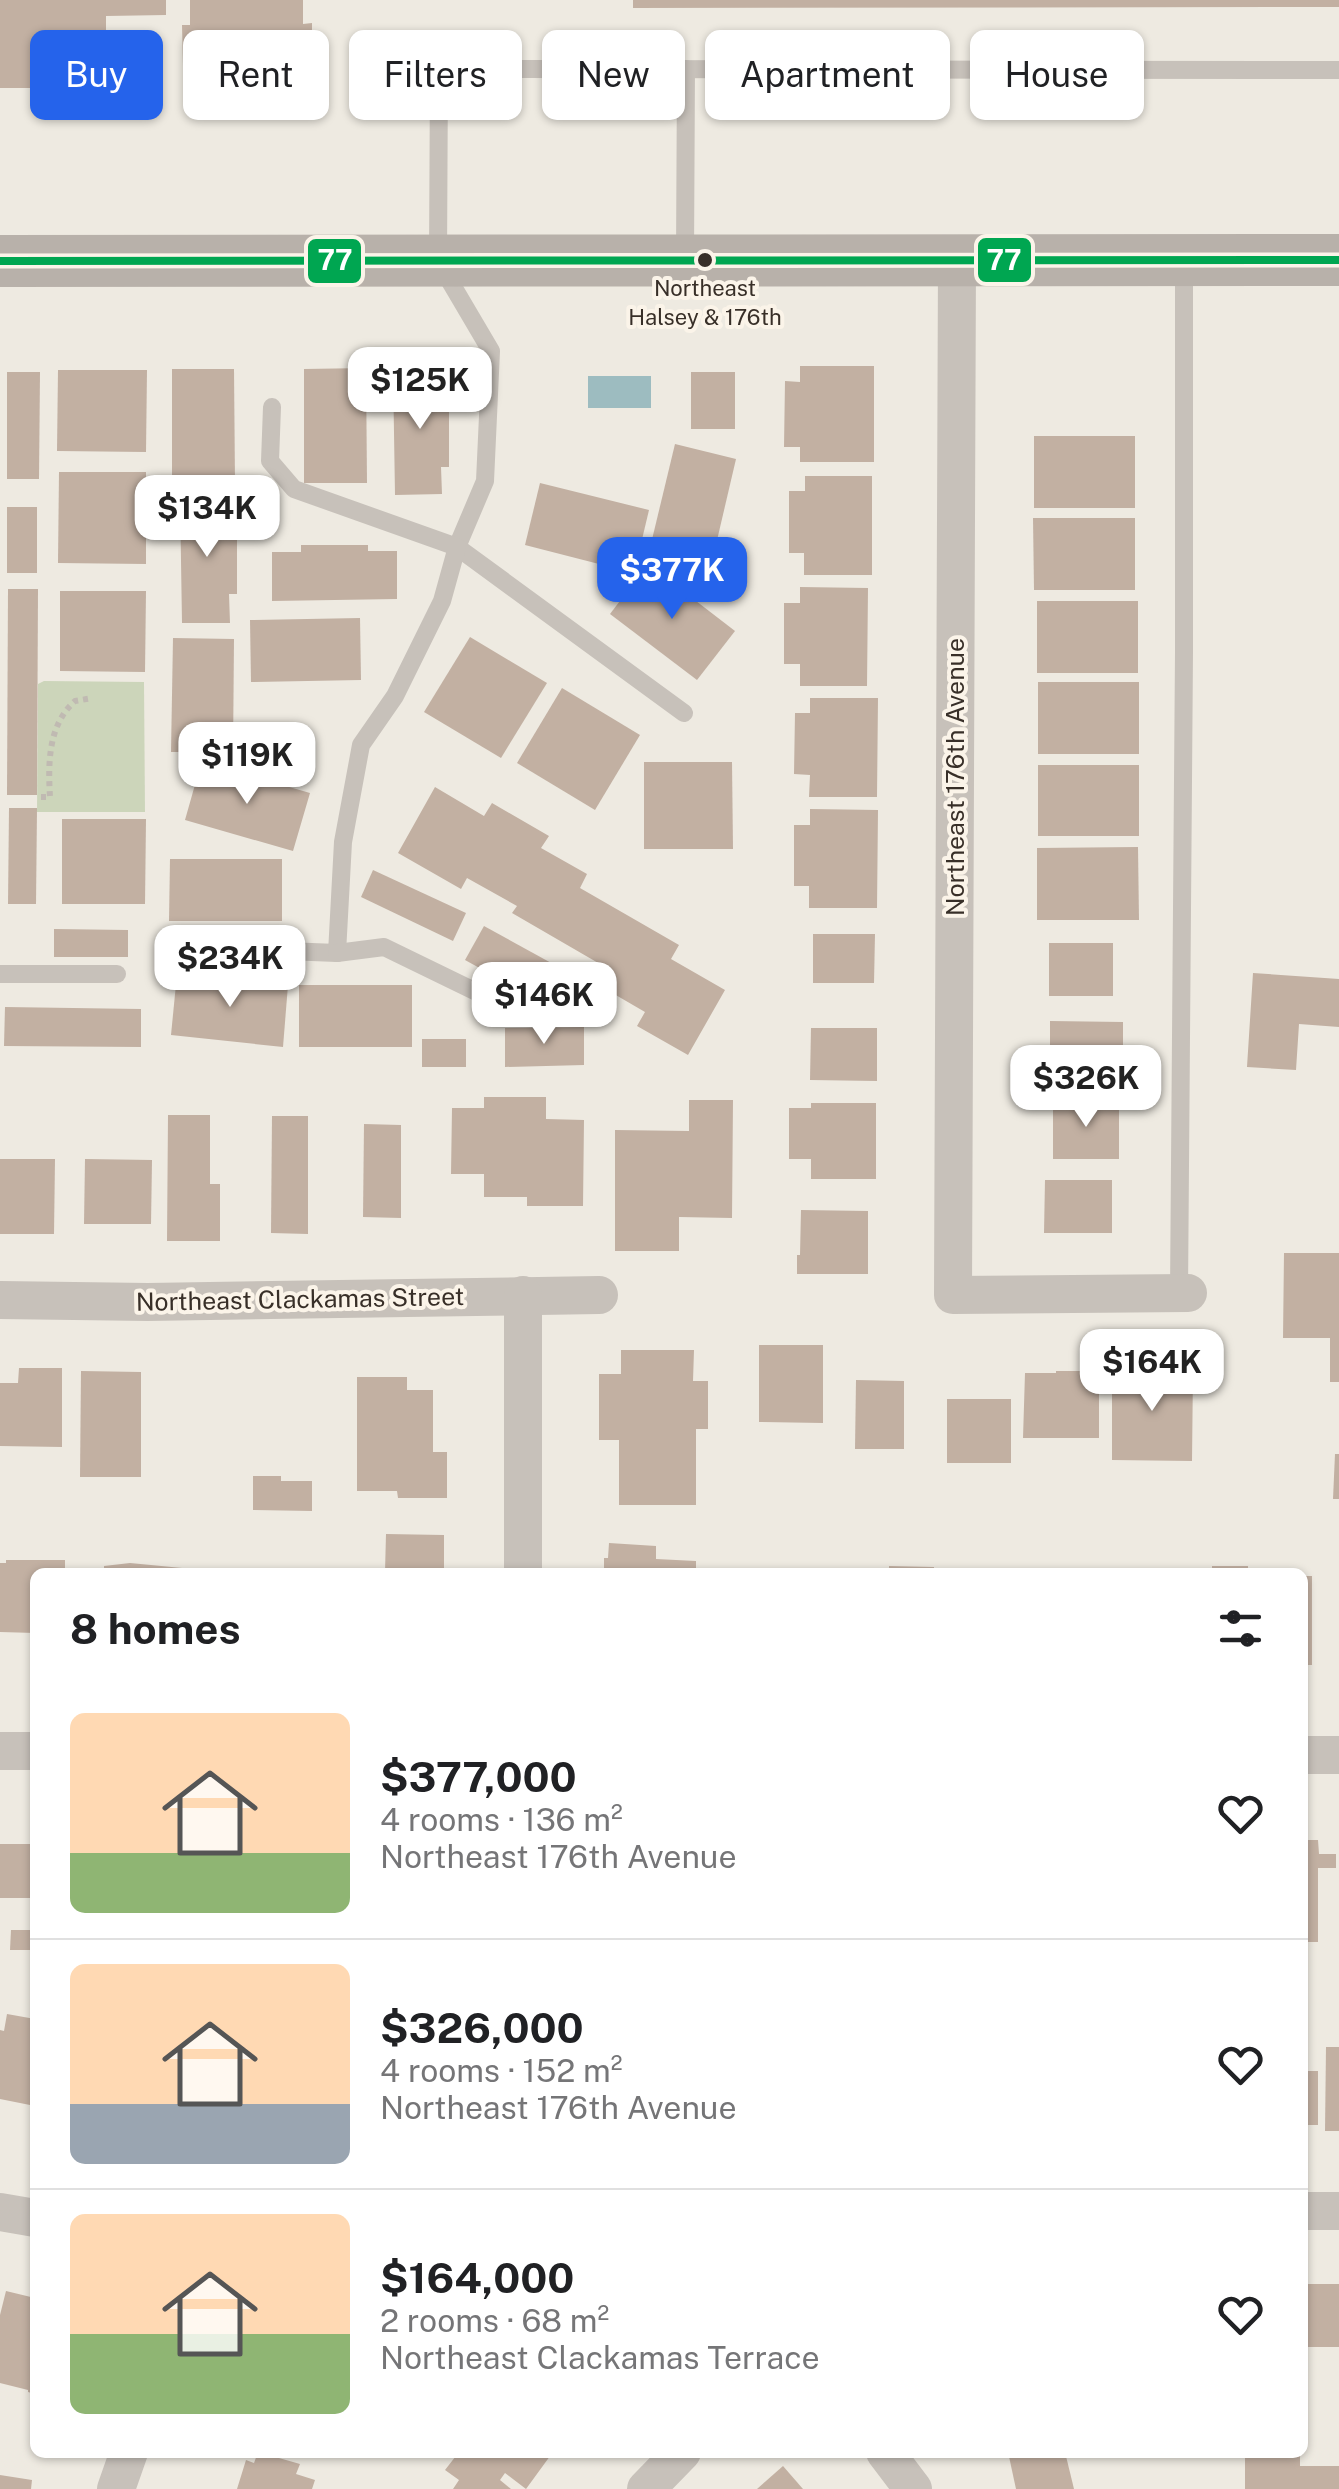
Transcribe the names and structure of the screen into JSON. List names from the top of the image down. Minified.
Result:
{"streets":{"street":["Northeast 176th Avenue","Northeast Clackamas Street"]},"places":["Northeast Halsey & 176th"],"lines":["transit line 77"],"page":{"chip":["Buy","Rent","Filters","New","Apartment","House"],"price":["$125K","$134K","$377K","$119K","$234K","$146K","$326K","$164K"],"heading":"8 homes","list":[{"name":"$377,000","note":"4 rooms · 136 m² · Northeast 176th Avenue"},{"name":"$326,000","note":"4 rooms · 152 m² · Northeast 176th Avenue"},{"name":"$164,000","note":"2 rooms · 68 m² · Northeast Clackamas Terrace"}]}}
